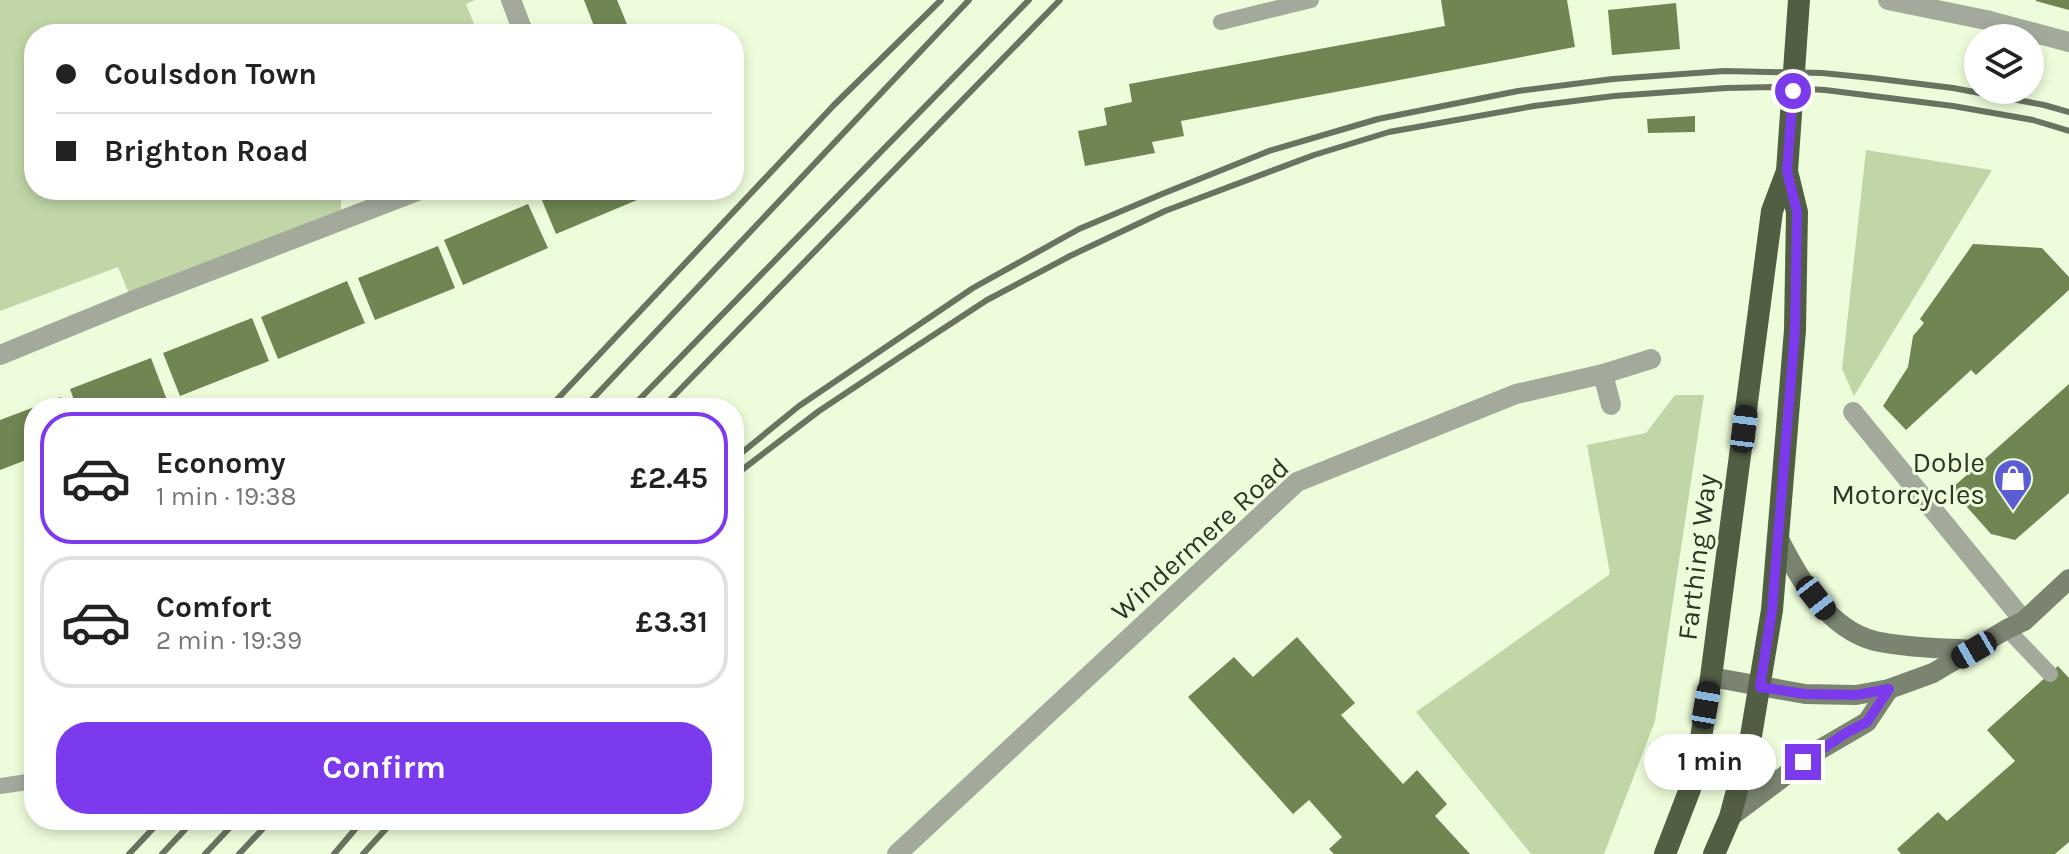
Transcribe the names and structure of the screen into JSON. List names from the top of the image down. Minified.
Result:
{"streets":{"highway":["Farthing Way"],"street":["Windermere Road"]},"places":{"shop":["Doble Motorcycles"]},"page":{"banner":["Coulsdon Town","Brighton Road"],"list":[{"name":"Economy","note":"1 min · 19:38","value":"£2.45"},{"name":"Comfort","note":"2 min · 19:39","value":"£3.31"}],"buttons":"Confirm","bubble":"1 min"}}
